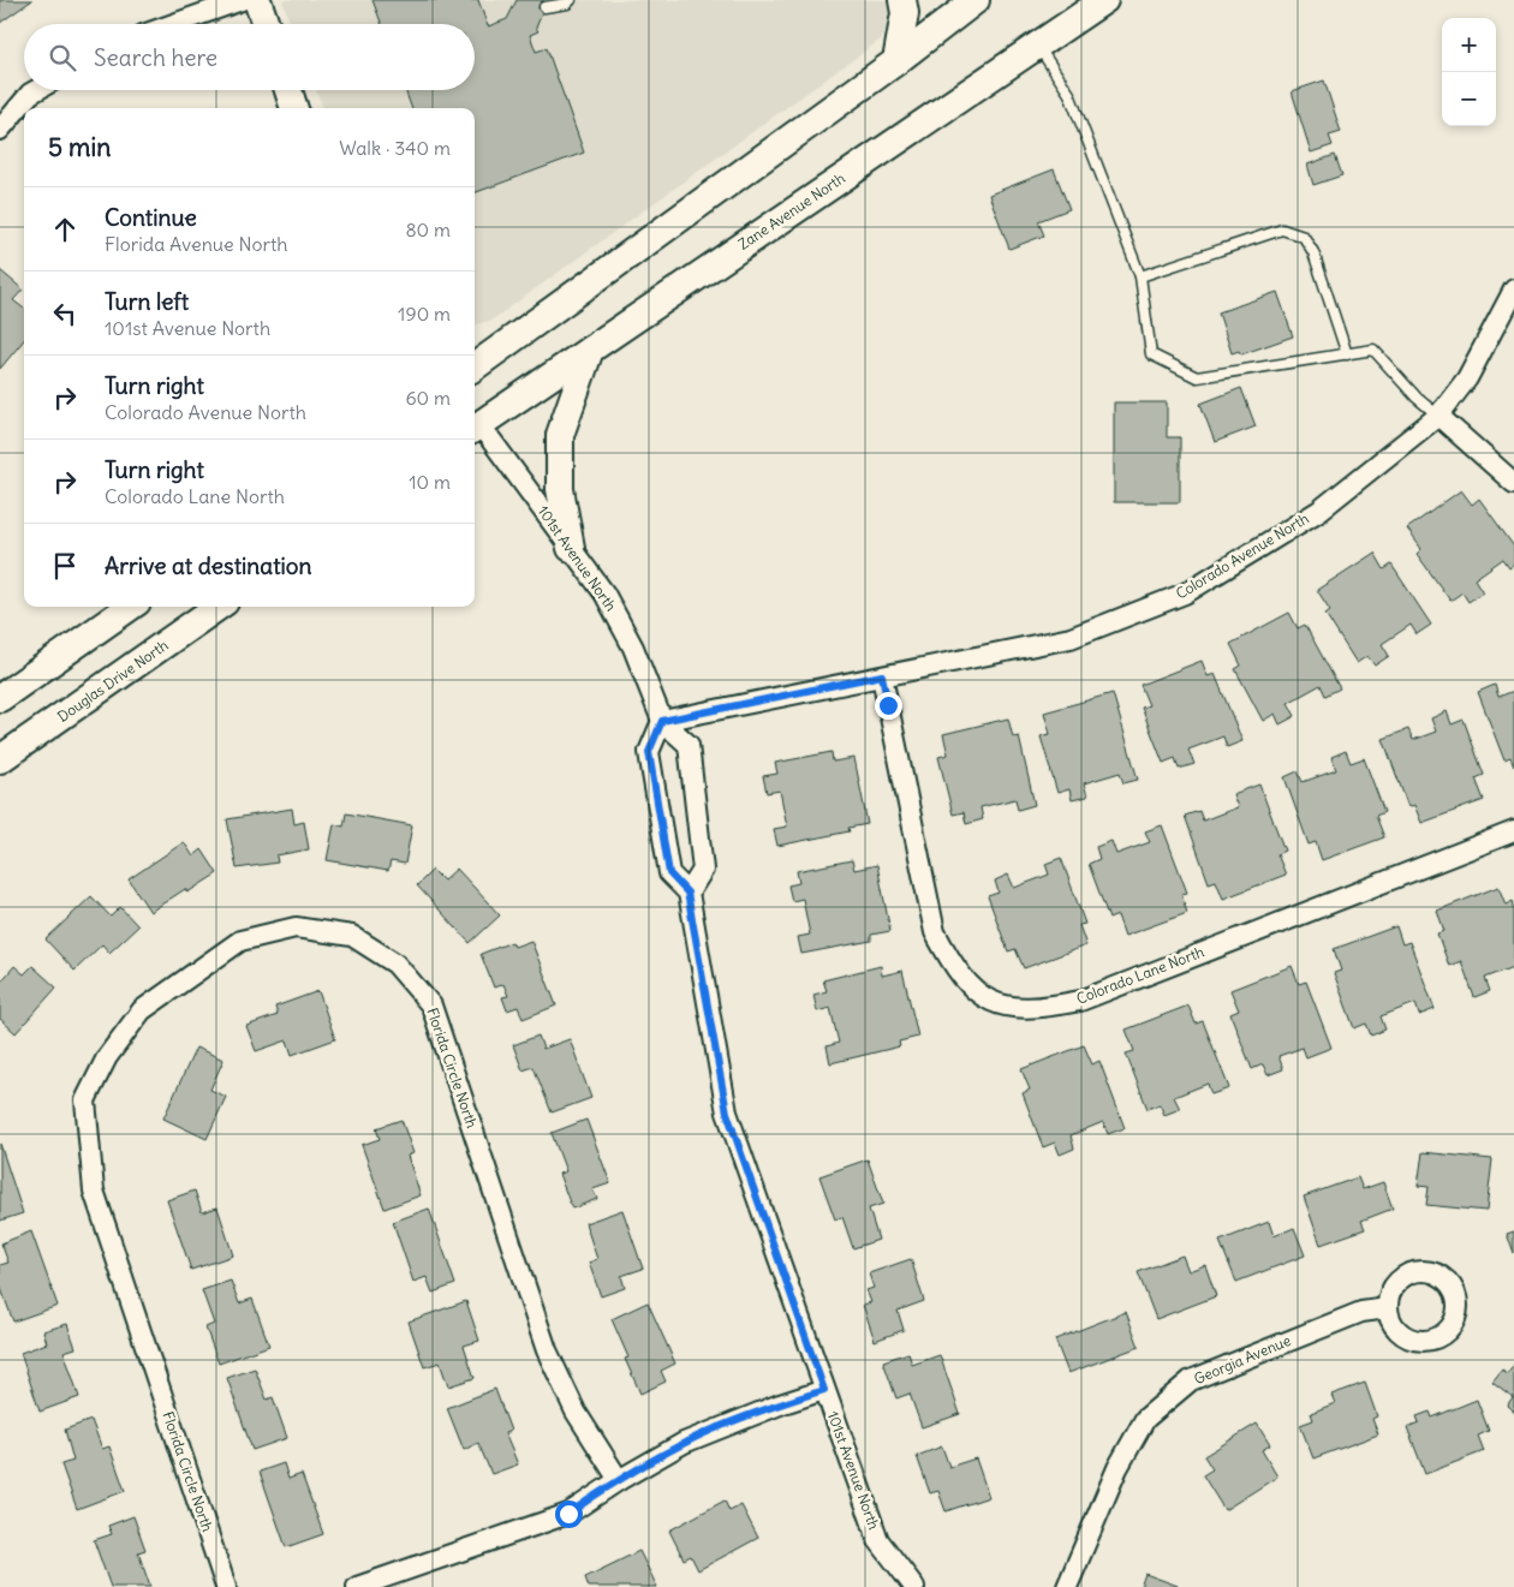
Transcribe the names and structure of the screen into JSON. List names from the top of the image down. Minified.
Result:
{"streets":{"main road":["Zane Avenue North","Douglas Drive North"],"street":["Colorado Avenue North","101st Avenue North","Colorado Lane North","Florida Circle North","Georgia Avenue"]},"crossings":[["Colorado Avenue North","101st Avenue North"],["Colorado Avenue North","Colorado Lane North"]],"page":{"map_buttons":["+","−"],"search":"Search here","heading":["5 min","Walk · 340 m"],"list":[["Continue","Florida Avenue North","80 m"],["Turn left","101st Avenue North","190 m"],["Turn right","Colorado Avenue North","60 m"],["Turn right","Colorado Lane North","10 m"],"Arrive at destination"]}}
